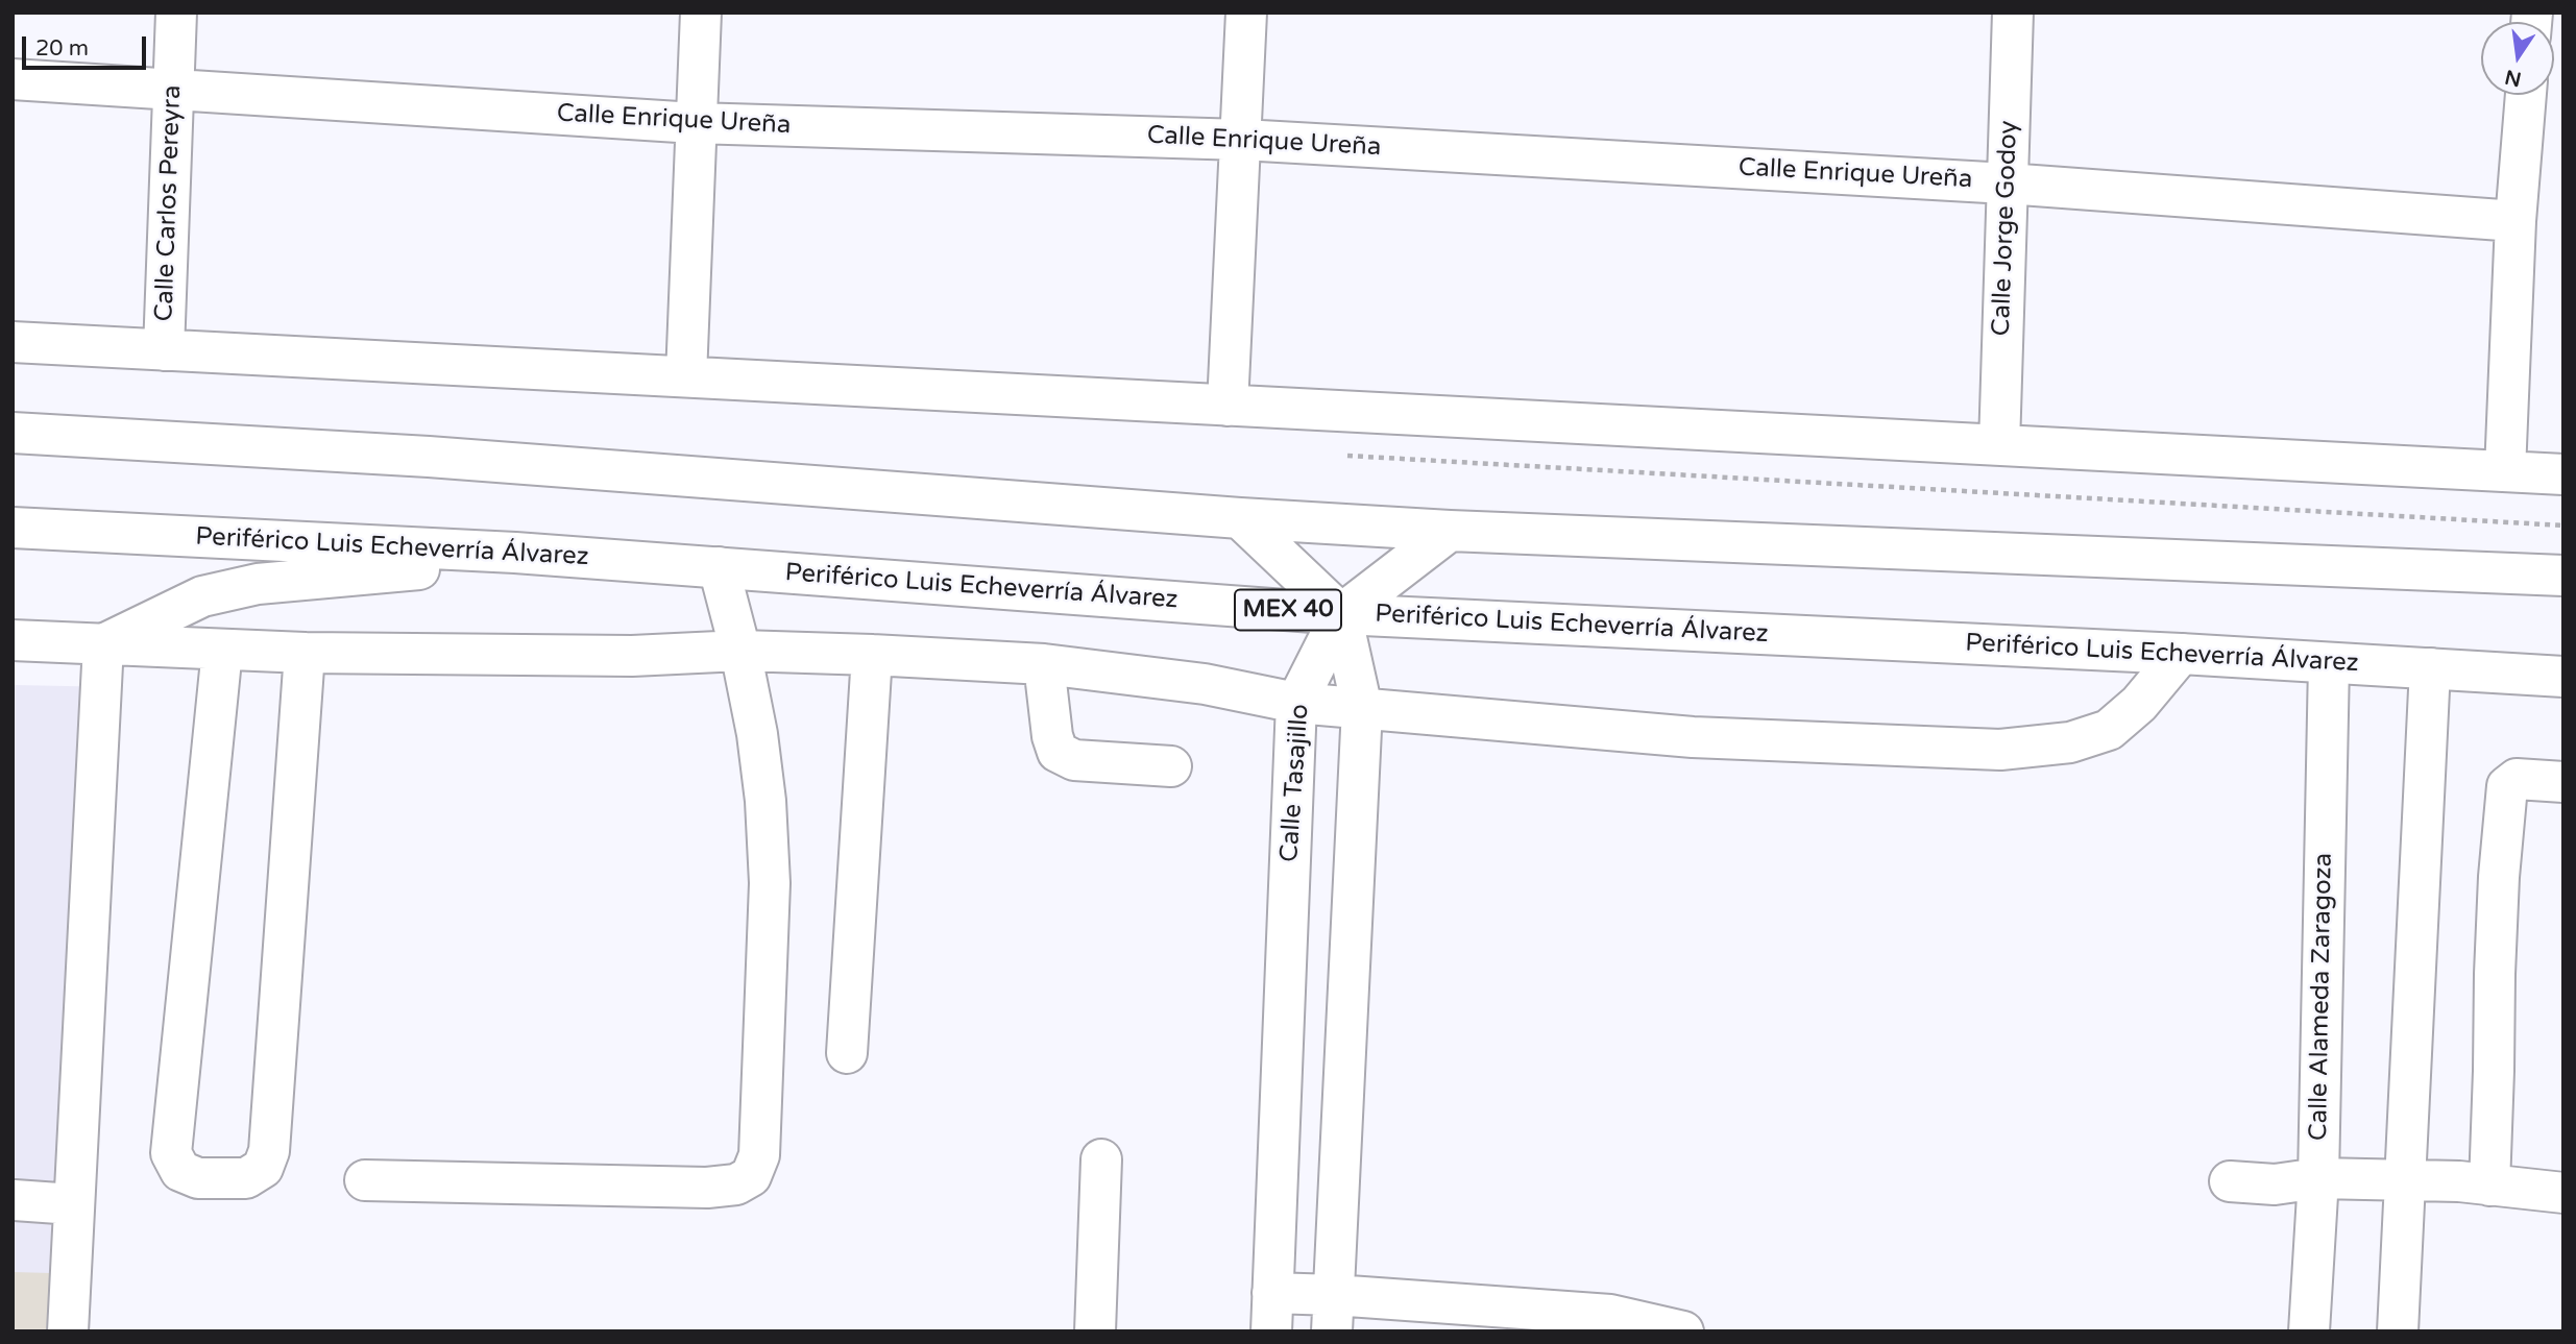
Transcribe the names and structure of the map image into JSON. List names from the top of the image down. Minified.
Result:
{"streets":{"main road":["Calle Enrique Ureña","Calle Carlos Pereyra","Calle Jorge Godoy","Periférico Luis Echeverría Álvarez","MEX 40","Calle Tasajillo","Calle Alameda Zaragoza"]},"crossings":[["Calle Enrique Ureña","Calle Carlos Pereyra"],["Calle Enrique Ureña","Calle Jorge Godoy"],["Periférico Luis Echeverría Álvarez","Calle Tasajillo"],["Periférico Luis Echeverría Álvarez","Calle Alameda Zaragoza"]],"scale_bar":"20 m","north":"bottom"}
